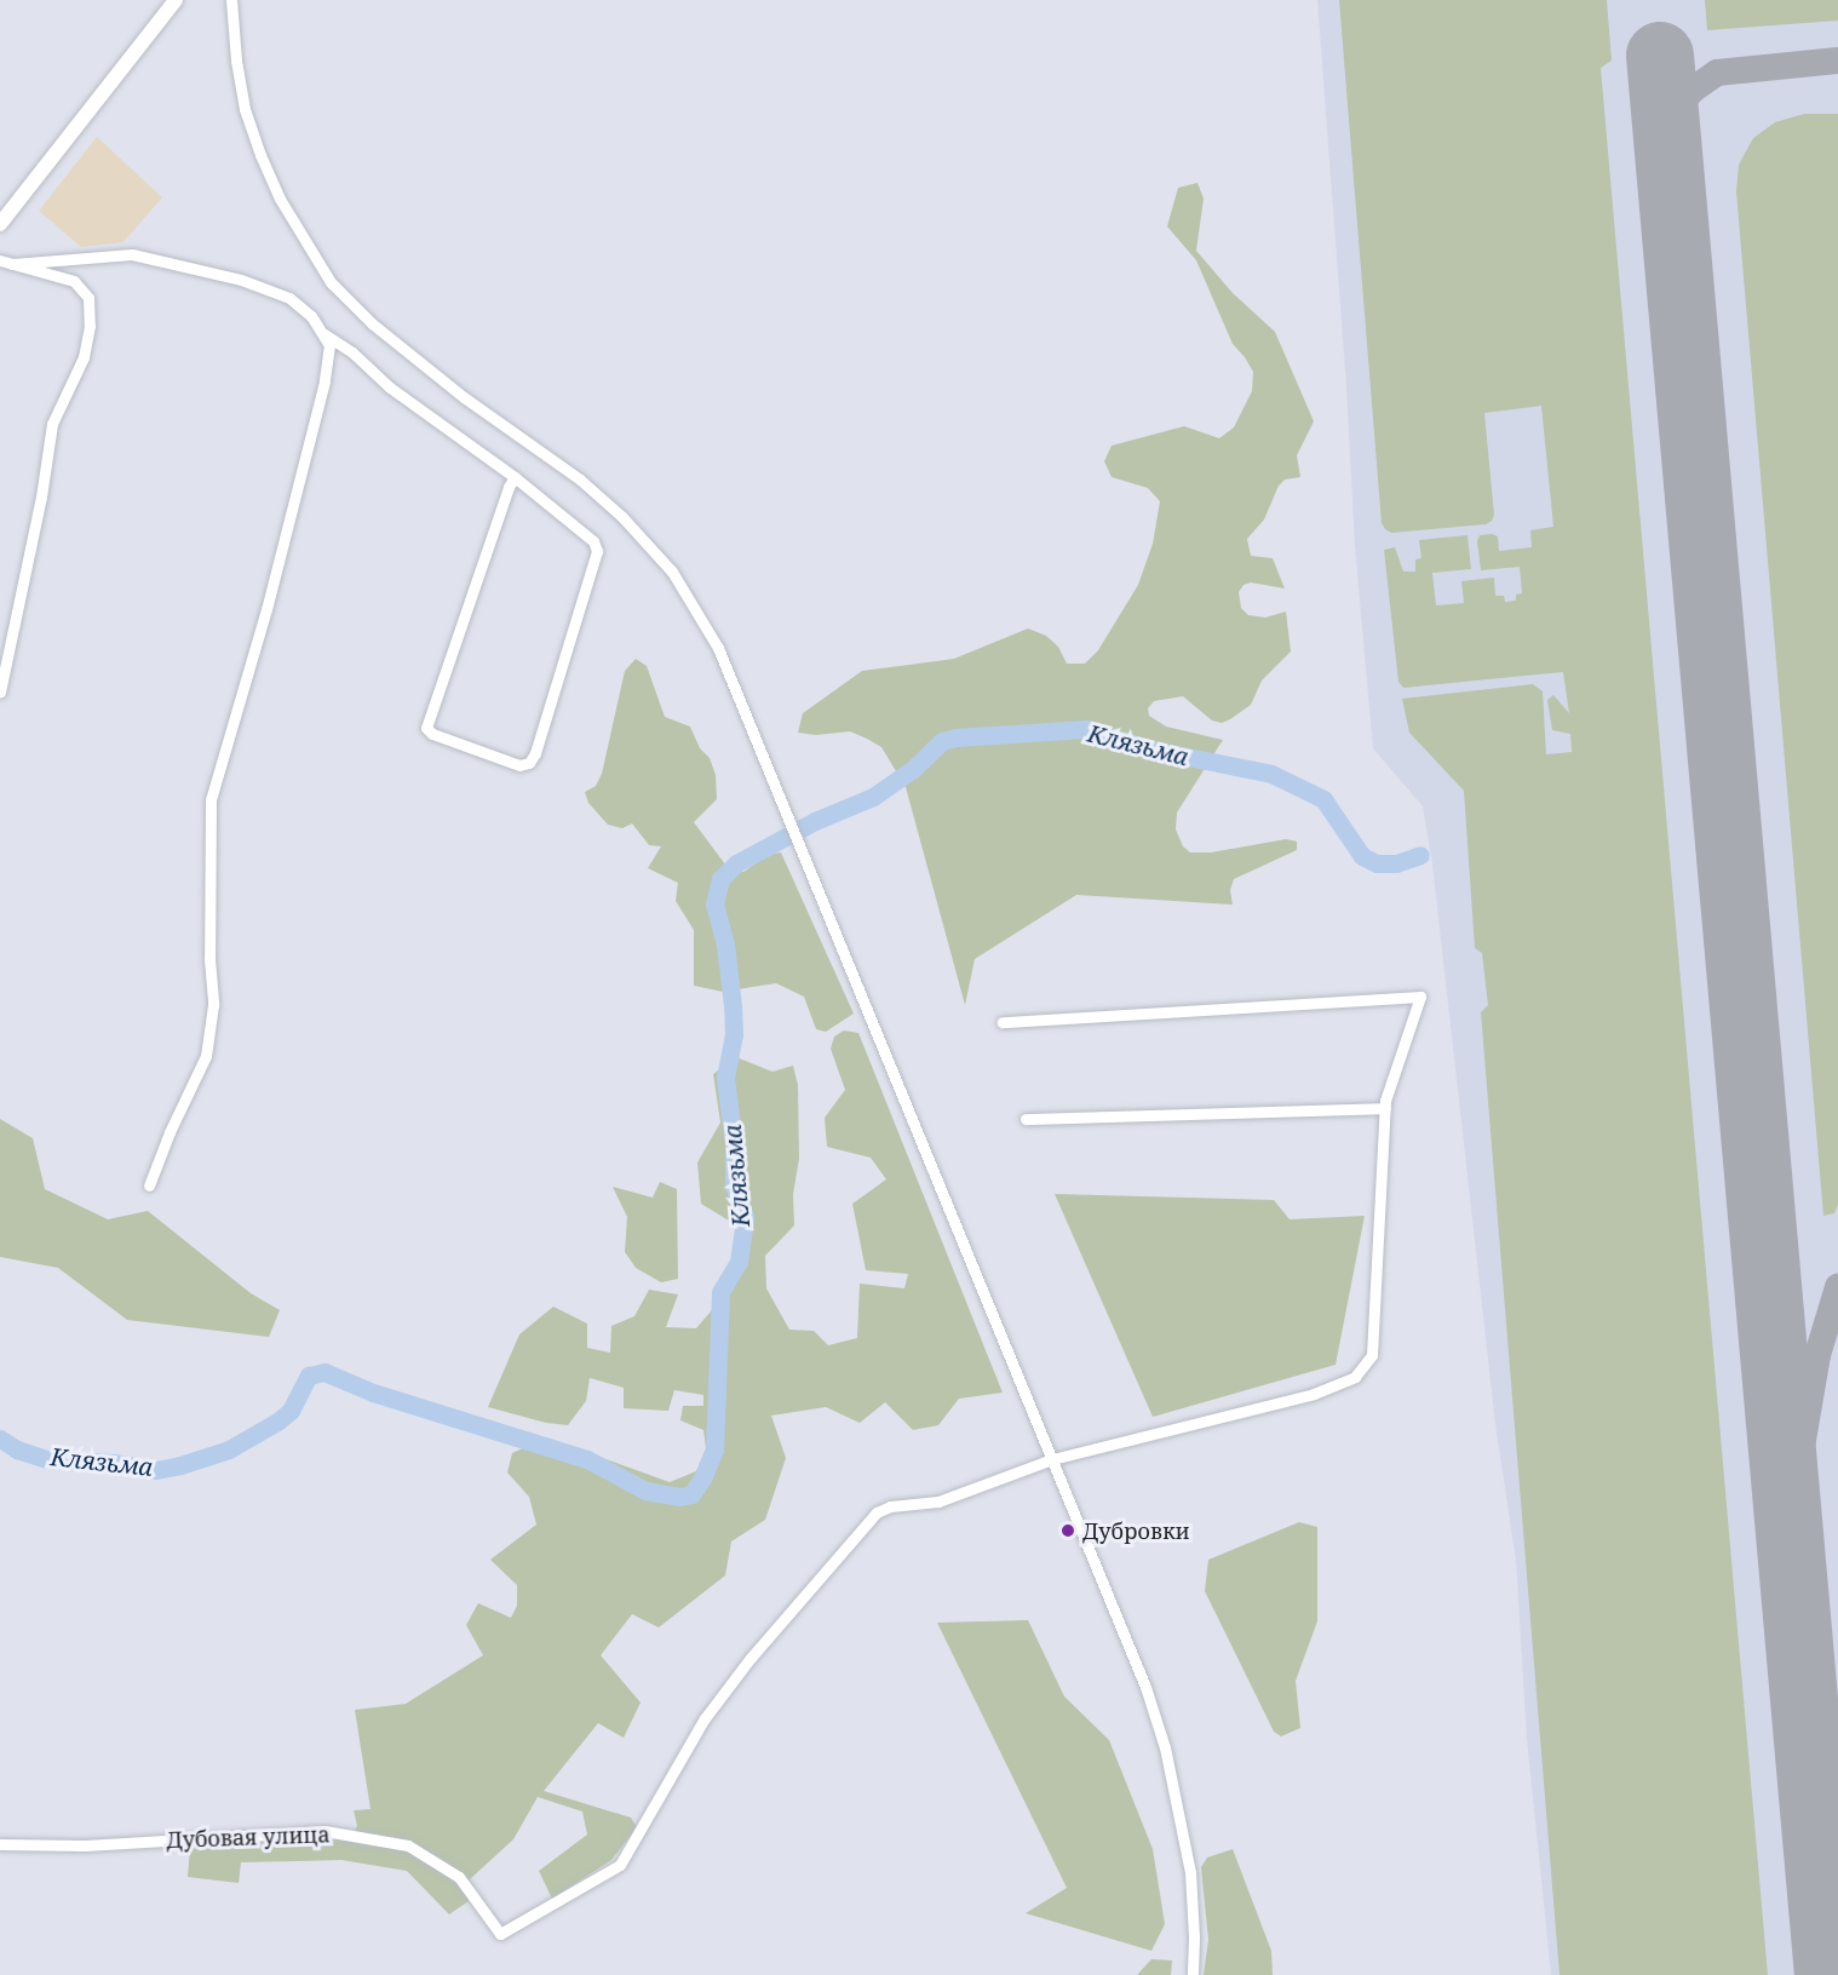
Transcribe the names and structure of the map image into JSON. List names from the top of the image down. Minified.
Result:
{"streets":{"street":["Дубовая улица"]},"water":["Клязьма"],"places":["Дубровки"]}
